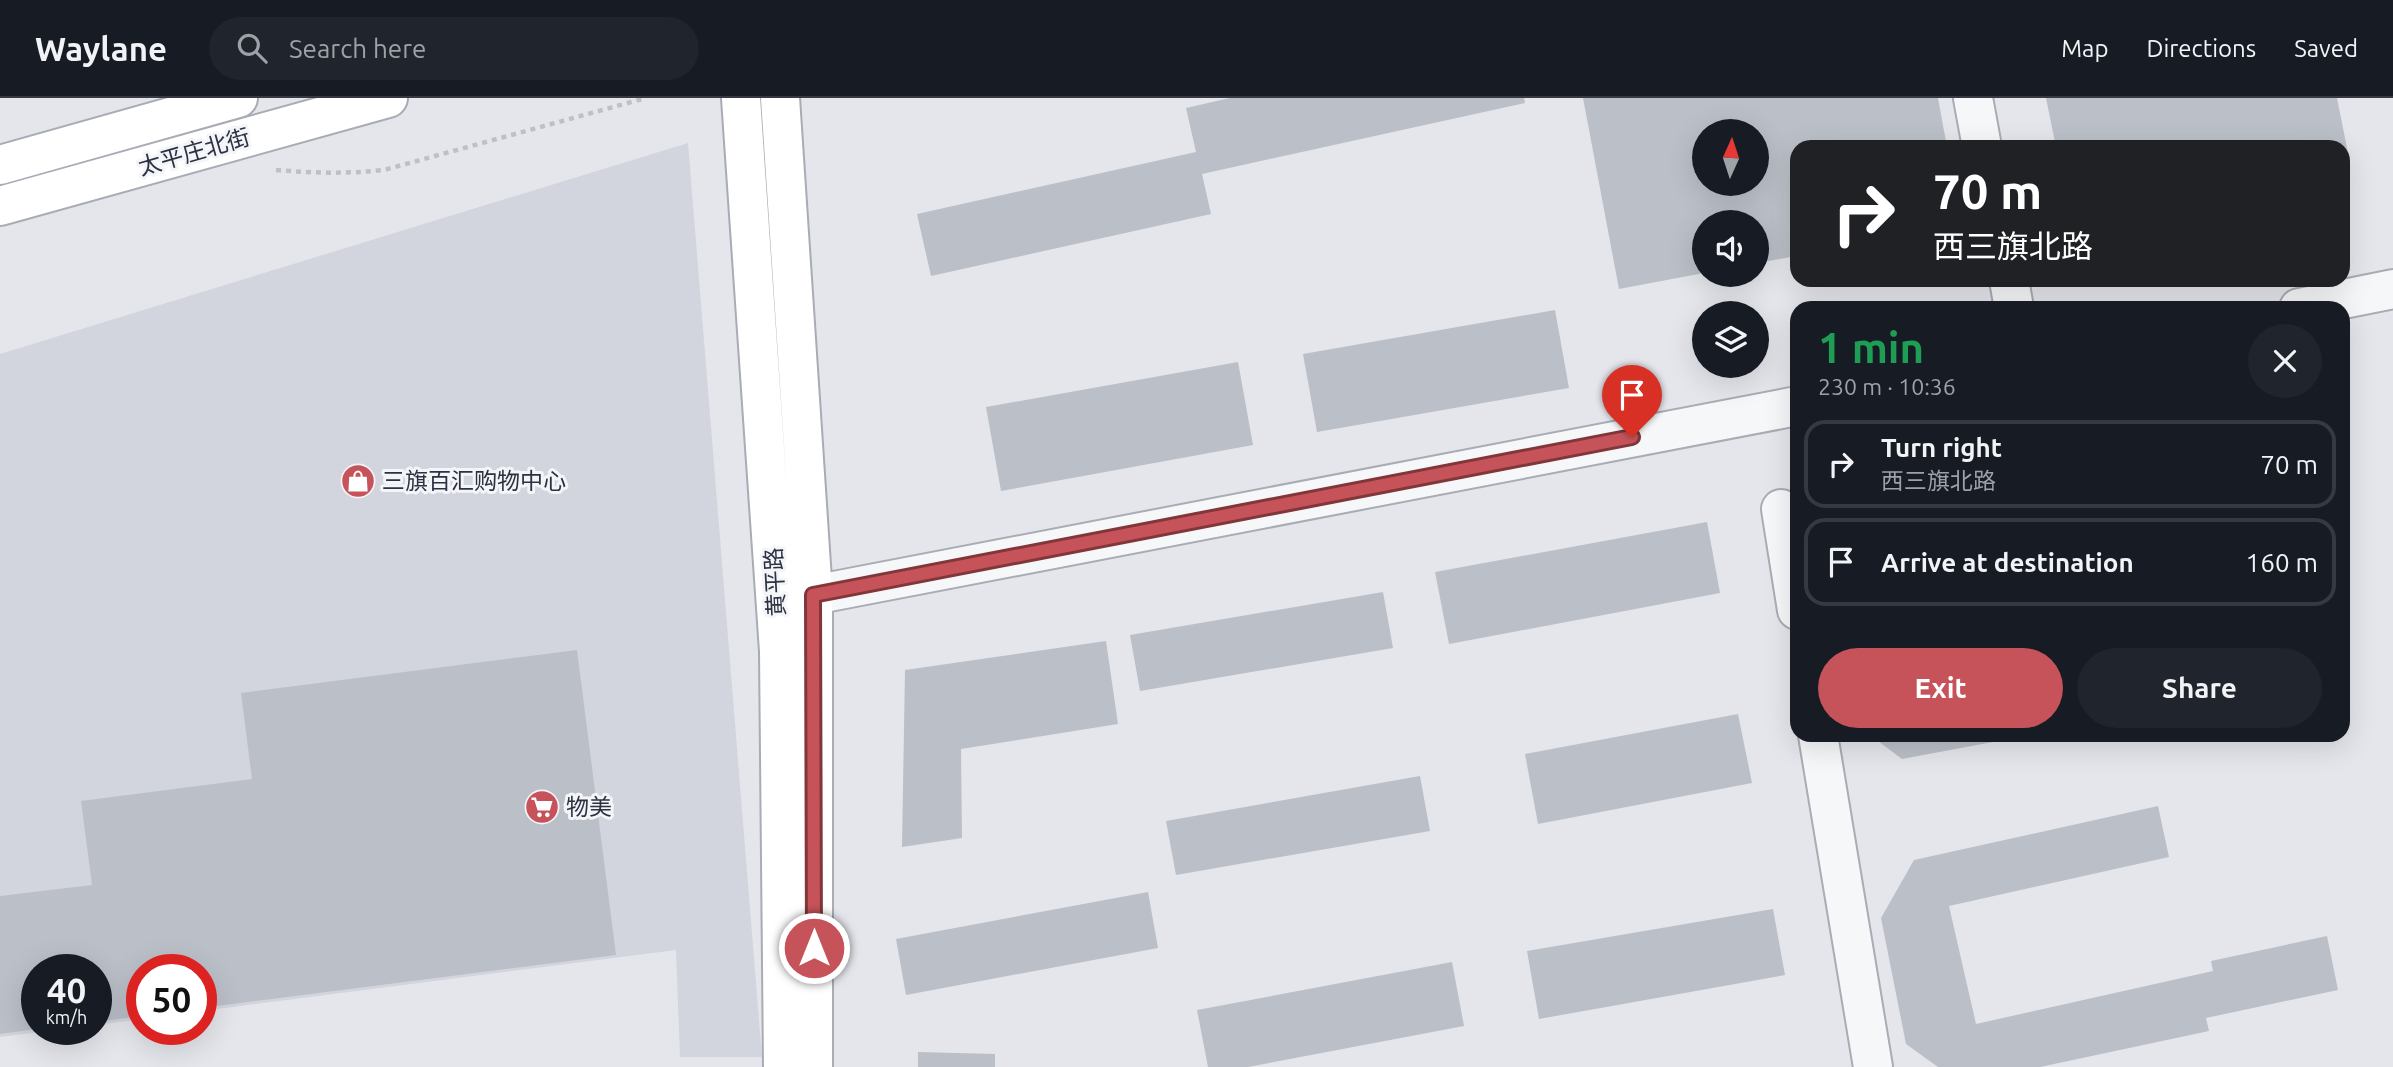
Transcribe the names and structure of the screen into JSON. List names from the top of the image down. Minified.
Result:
{"streets":{"main road":["太平庄北街","黄平路"]},"places":{"shop":["三旗百汇购物中心"],"supermarket":["物美"]},"north":"top","page":{"header":"Waylane","search":"Search here","nav":["Map","Directions","Saved"],"turn":["70 m","西三旗北路"],"heading":["1 min","230 m · 10:36"],"list":[{"name":"Turn right","note":"西三旗北路","value":"70 m"},{"name":"Arrive at destination","value":"160 m"}],"buttons":["Exit","Share"],"speed":"40 km/h","limit":"50"}}
